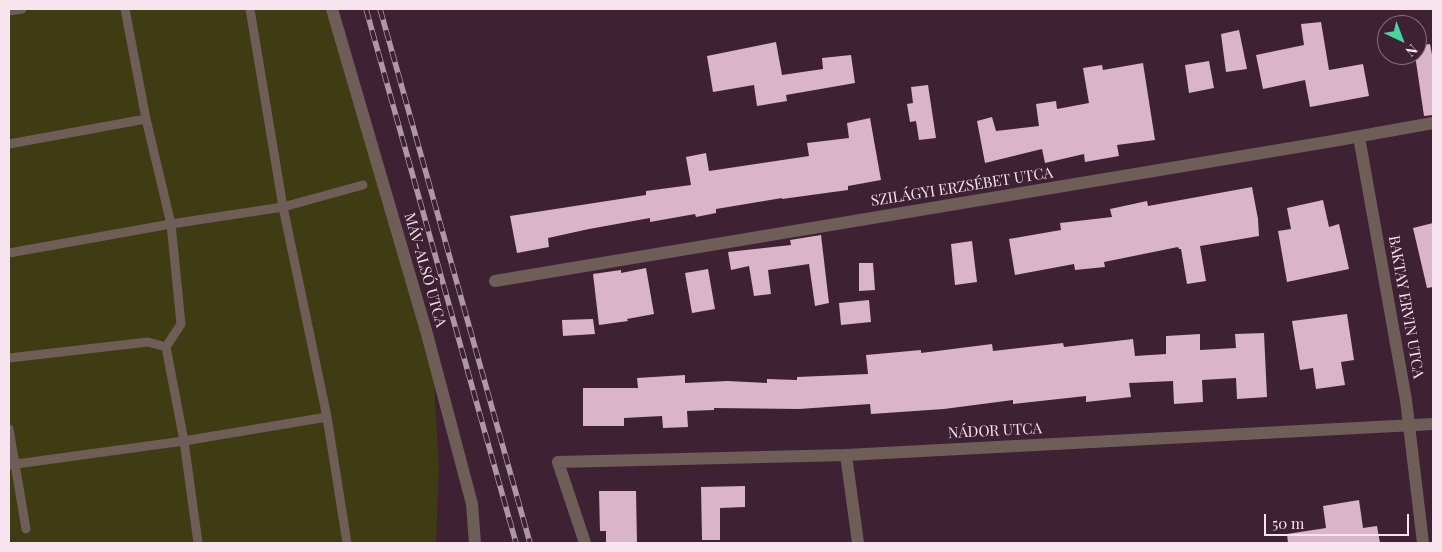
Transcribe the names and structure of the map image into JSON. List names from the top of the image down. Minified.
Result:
{"streets":{"street":["SZILÁGYI ERZSÉBET UTCA","MÁV-ALSÓ UTCA","BAKTAY ERVIN UTCA","NÁDOR UTCA"]},"crossings":[["SZILÁGYI ERZSÉBET UTCA","BAKTAY ERVIN UTCA"],["BAKTAY ERVIN UTCA","NÁDOR UTCA"]],"scale_bar":"50 m","north":"bottom right"}
